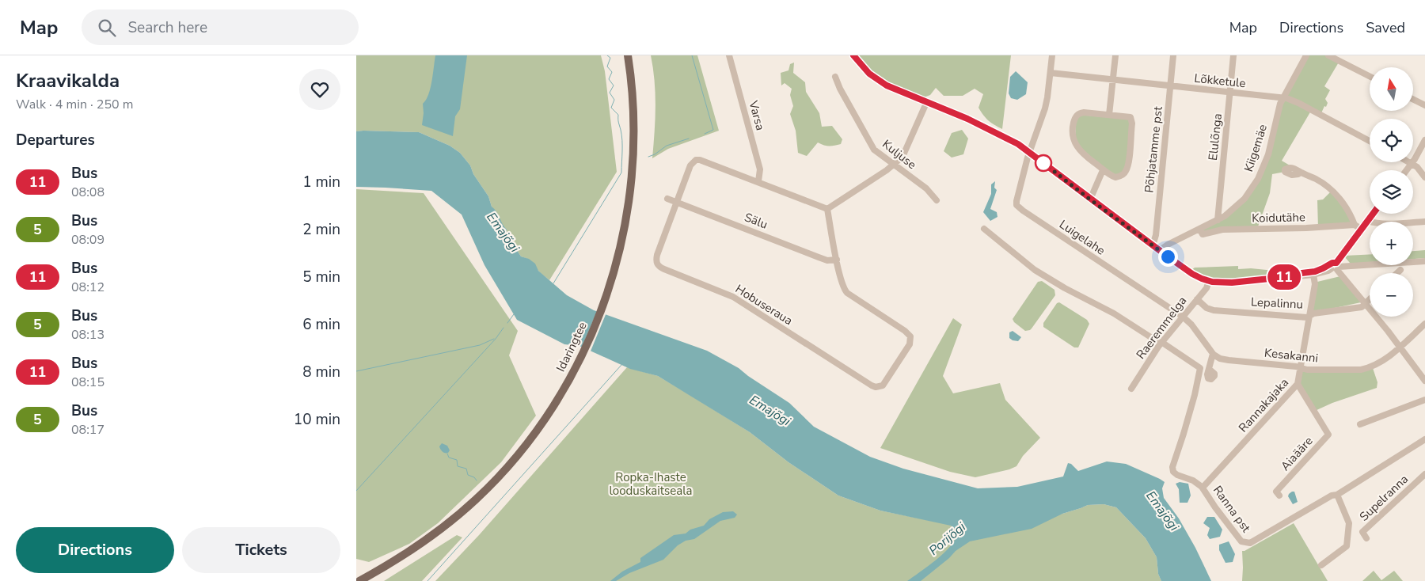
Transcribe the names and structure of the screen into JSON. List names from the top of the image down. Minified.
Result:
{"streets":{"main road":["Idaringtee"],"street":["Lõkketule","Varsa","Elulõnga","Kiigemäe","Põhjatamme pst","Kuljuse","Koidutähe","Sälu","Luigelahe","Lepalinnu","Hobuseraua","Raeremmelga","Kesakanni","Rannakajaka","Aiaääre","Supelranna","Ranna pst"]},"crossings":[["Lõkketule","Elulõnga"],["Lõkketule","Kiigemäe"],["Lõkketule","Põhjatamme pst"],["Lõkketule","Luigelahe"],["Varsa","Hobuseraua"],["Elulõnga","Kiigemäe"],["Kiigemäe","Koidutähe"],["Sälu","Hobuseraua"],["Luigelahe","Raeremmelga"],["Lepalinnu","Raeremmelga"],["Lepalinnu","Rannakajaka"],["Raeremmelga","Ranna pst"],["Kesakanni","Rannakajaka"],["Rannakajaka","Aiaääre"],["Rannakajaka","Ranna pst"]],"water":["Emajõgi","Porijõgi"],"parks":["Ropka-Ihaste looduskaitseala"],"lines":["bus line 11"],"north":"top","page":{"header":"Map","search":"Search here","nav":["Map","Directions","Saved"],"heading":[["Kraavikalda","Walk · 4 min · 250 m"],"Departures"],"on_map":"11","map_buttons":["+","−"],"list":[{"mark":"11","name":"Bus","note":"08:08","value":"1 min"},{"mark":"5","name":"Bus","note":"08:09","value":"2 min"},{"mark":"11","name":"Bus","note":"08:12","value":"5 min"},{"mark":"5","name":"Bus","note":"08:13","value":"6 min"},{"mark":"11","name":"Bus","note":"08:15","value":"8 min"},{"mark":"5","name":"Bus","note":"08:17","value":"10 min"}],"buttons":["Directions","Tickets"]}}
